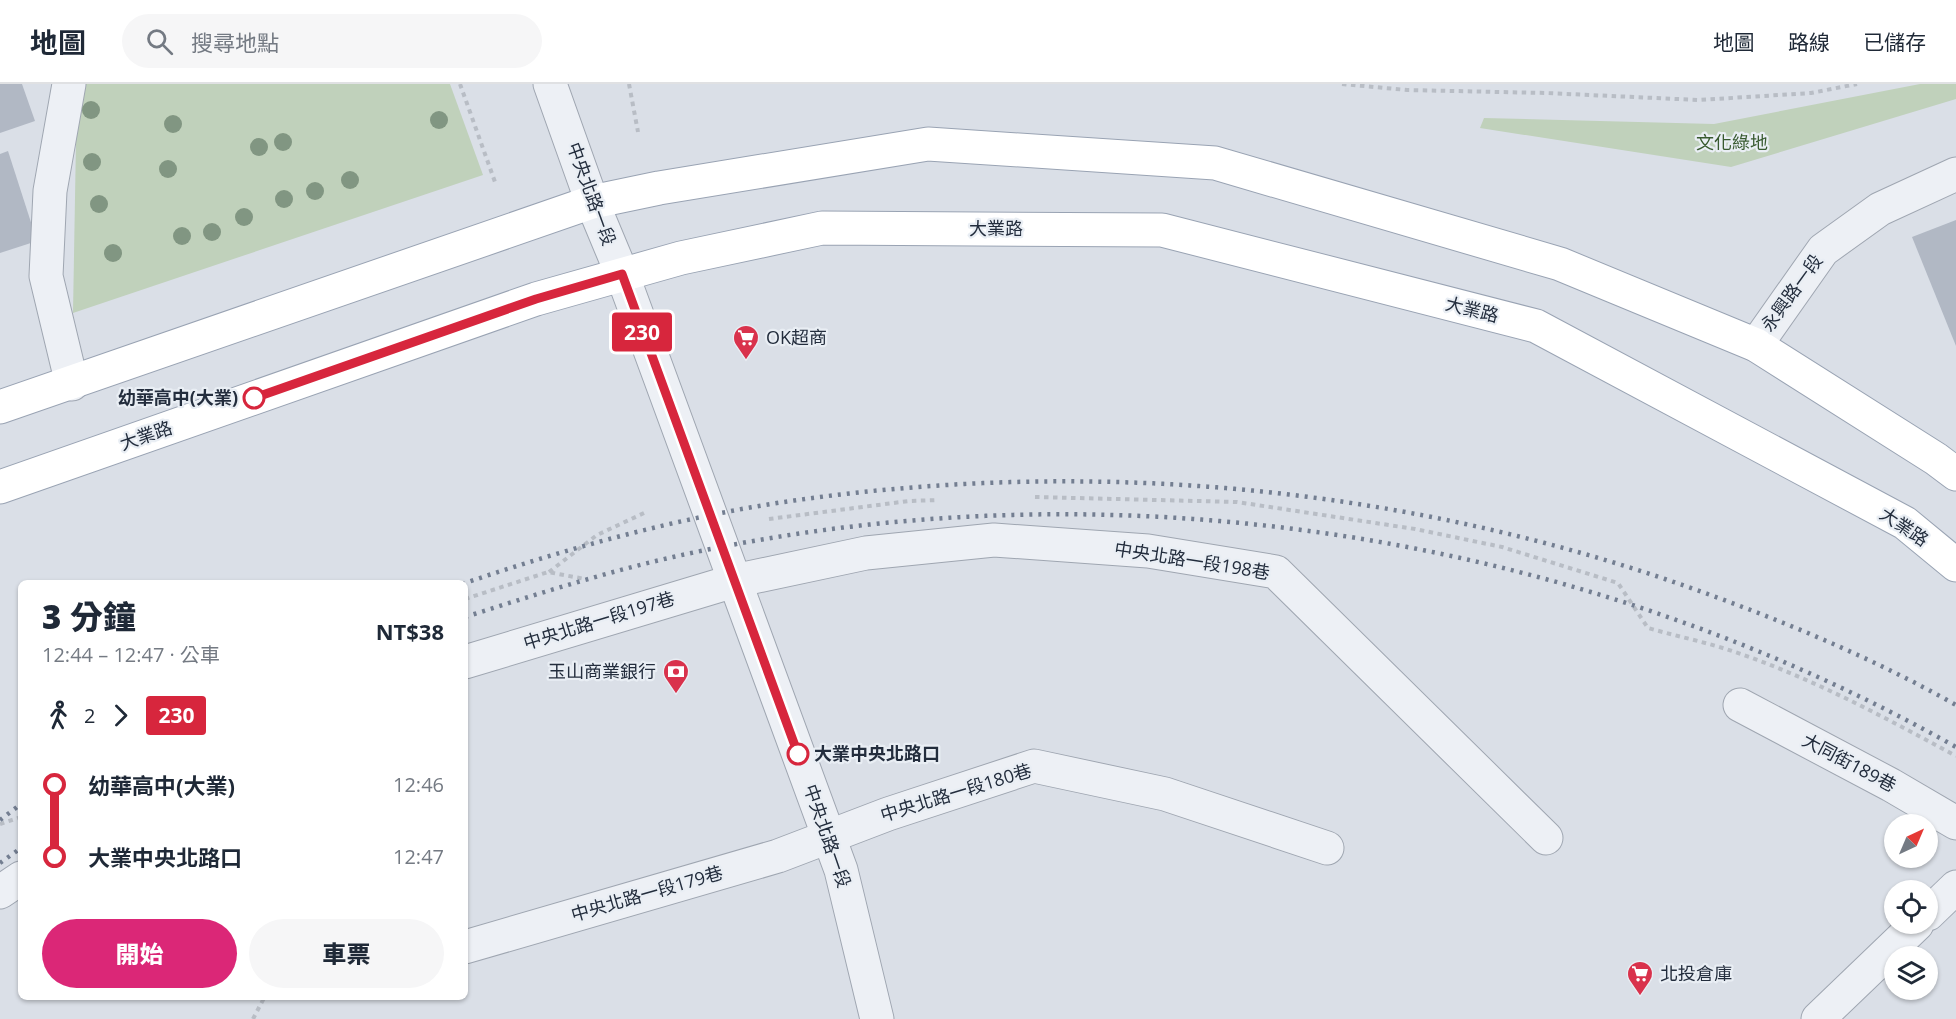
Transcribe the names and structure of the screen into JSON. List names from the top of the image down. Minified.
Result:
{"streets":{"main road":["大業路"],"street":["中央北路一段","永興路一段","中央北路一段198巷","中央北路一段197巷","大同街189巷","中央北路一段180巷","中央北路一段179巷"]},"crossings":[["中央北路一段","大業路"],["中央北路一段","中央北路一段198巷"],["中央北路一段","中央北路一段197巷"],["中央北路一段","中央北路一段180巷"],["中央北路一段","中央北路一段179巷"],["中央北路一段198巷","中央北路一段197巷"],["中央北路一段180巷","中央北路一段179巷"]],"parks":["文化綠地"],"places":{"supermarket":["OK超商","北投倉庫"],"other":["幼華高中(大業)","大業中央北路口"],"bank":["玉山商業銀行"]},"lines":["bus line 230"],"north":"top right","page":{"header":"地圖","search":"搜尋地點","nav":["地圖","路線","已儲存"],"on_map":"230","heading":["3 分鐘","12:44 – 12:47 · 公車","NT$38"],"legs":["2","230"],"list":[{"name":"幼華高中(大業)","value":"12:46"},{"name":"大業中央北路口","value":"12:47"}],"buttons":["開始","車票"]}}
